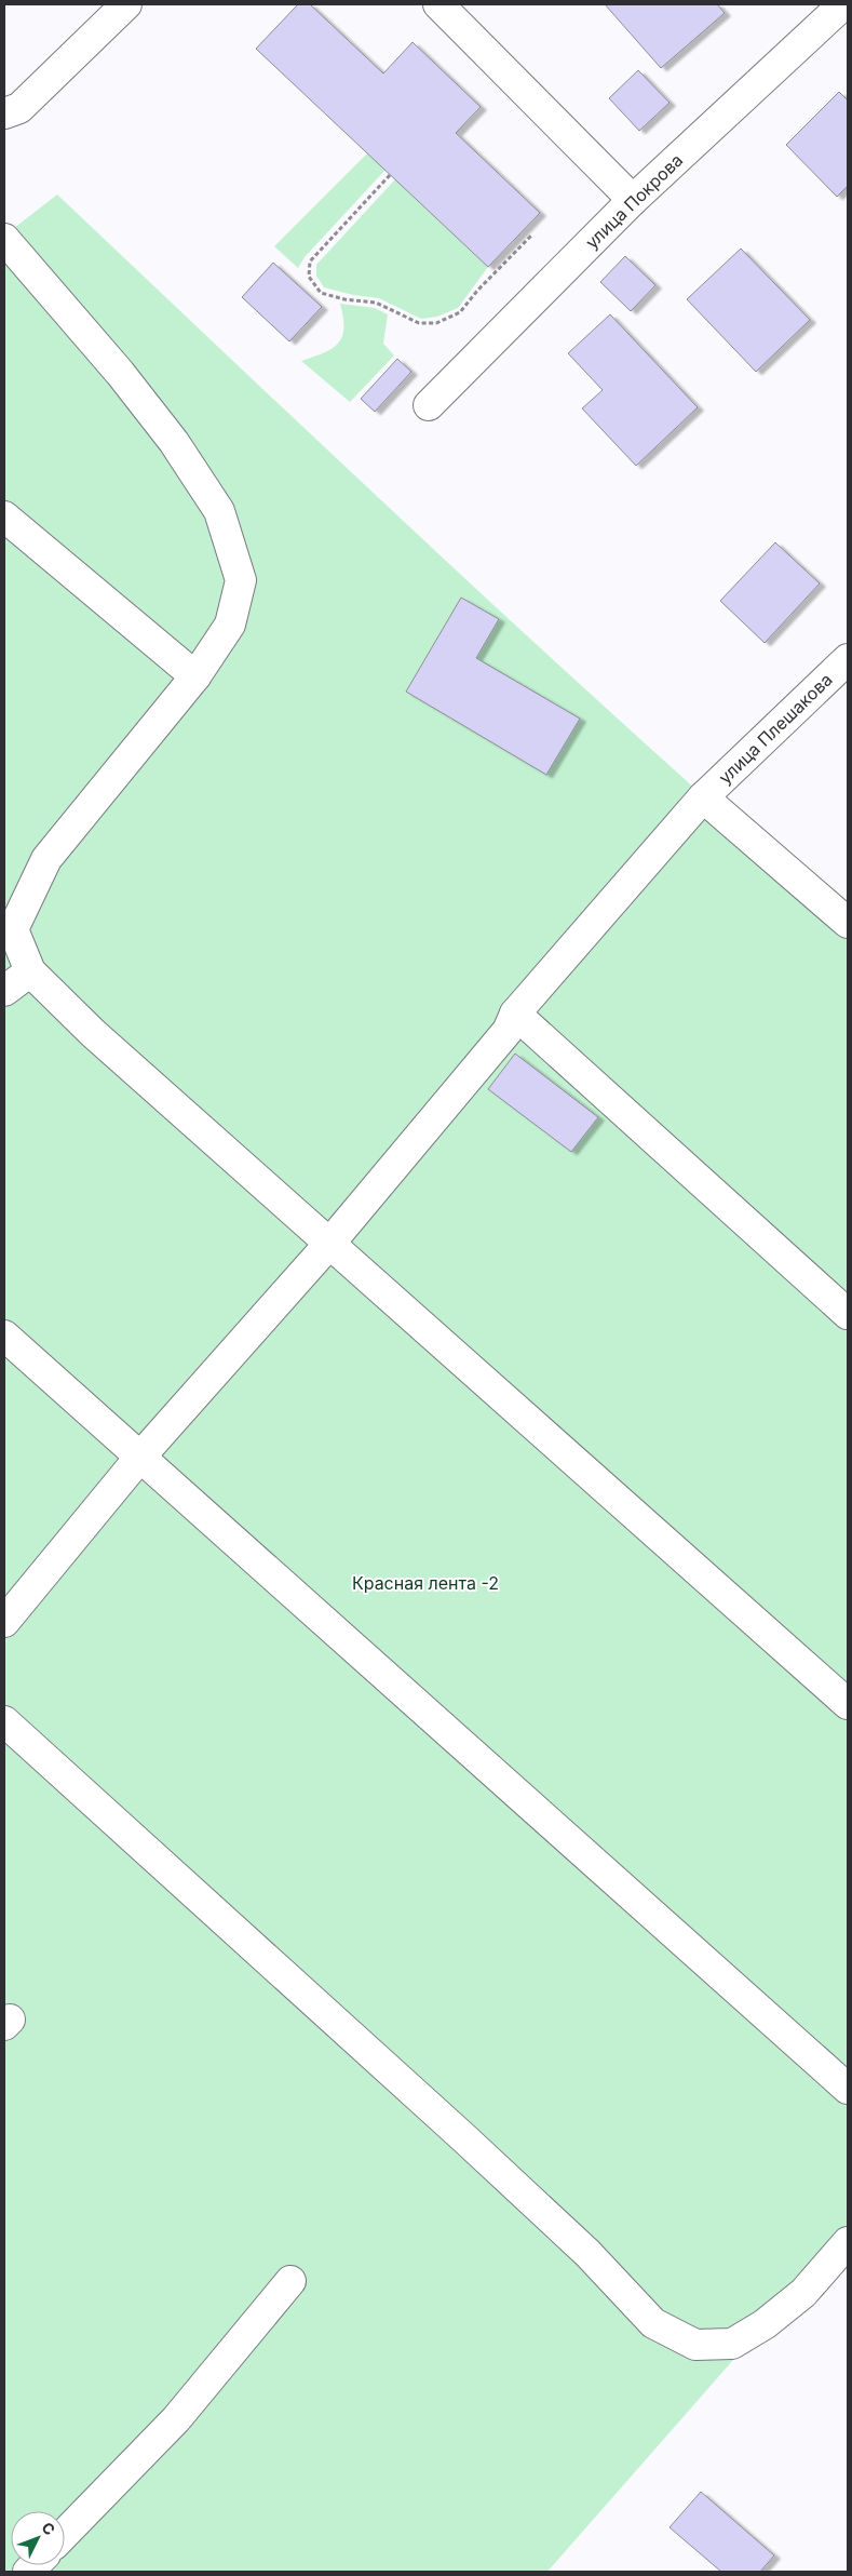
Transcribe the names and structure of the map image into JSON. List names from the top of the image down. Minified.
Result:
{"streets":{"street":["улица Покрова","улица Плешакова"]},"parks":["Красная лента -2"],"north":"top right"}
